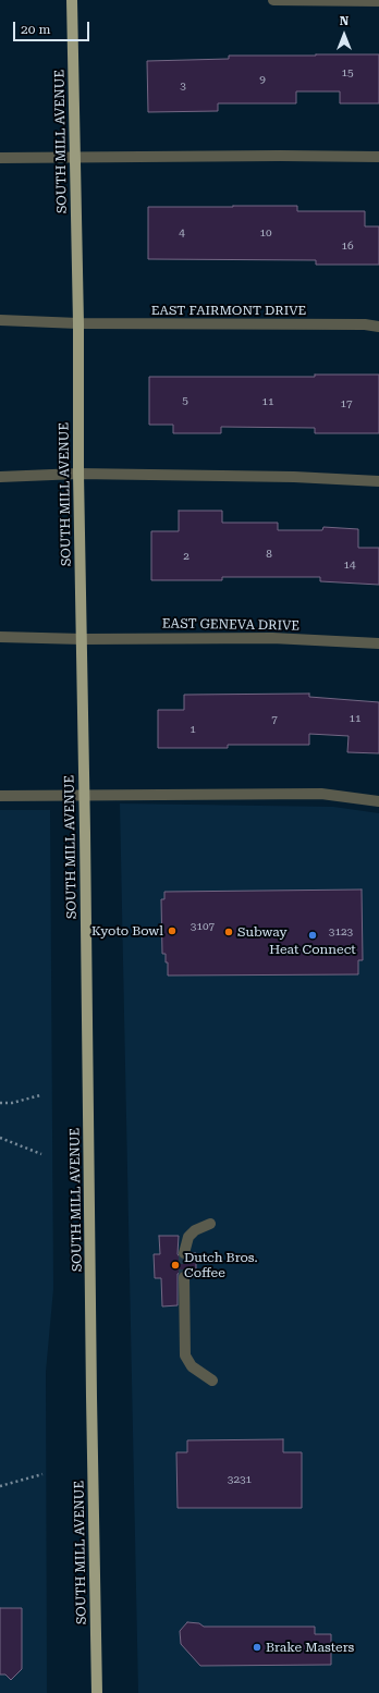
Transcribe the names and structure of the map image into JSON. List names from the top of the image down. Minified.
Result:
{"streets":{"main road":["SOUTH MILL AVENUE"],"street":["EAST FAIRMONT DRIVE","EAST GENEVA DRIVE"]},"crossings":[["SOUTH MILL AVENUE","EAST FAIRMONT DRIVE"],["SOUTH MILL AVENUE","EAST GENEVA DRIVE"]],"places":["Kyoto Bowl","Subway","Heat Connect","Dutch Bros. Coffee","Brake Masters"],"house_numbers":["15","9","3","4","10","16","5","11","17","8","2","14","11","7","1","3107","3123","3231"],"scale_bar":"20 m","north":"top"}
